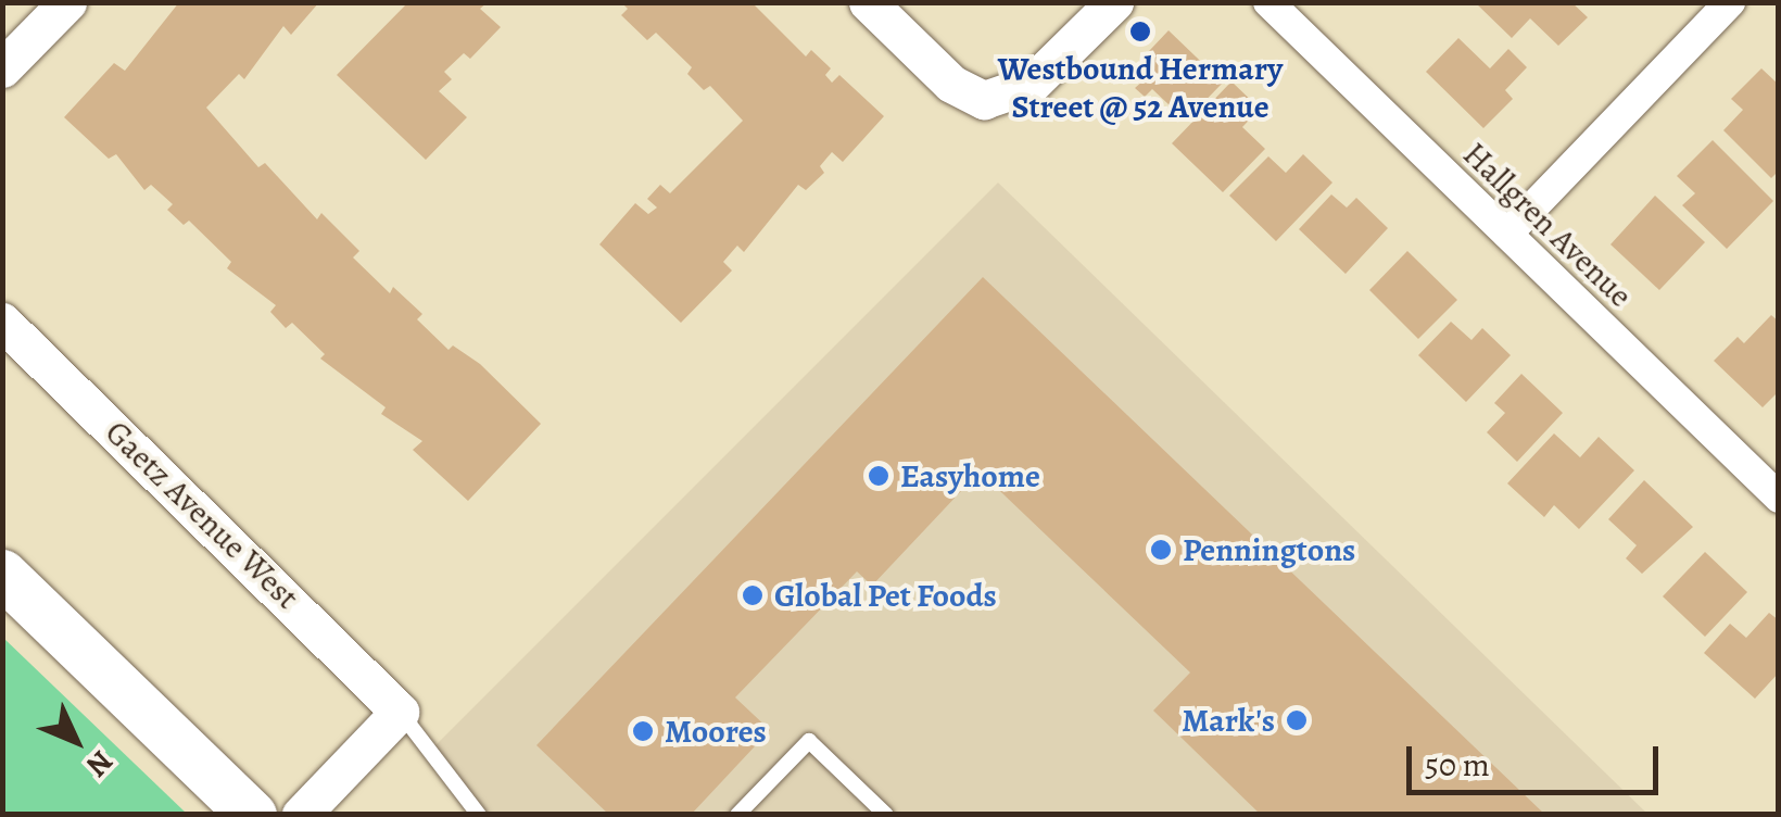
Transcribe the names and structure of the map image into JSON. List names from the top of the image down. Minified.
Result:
{"streets":{"street":["Hallgren Avenue","Gaetz Avenue West"]},"places":["Westbound Hermary Street @ 52 Avenue","Easyhome","Penningtons","Global Pet Foods","Mark's","Moores"],"scale_bar":"50 m","north":"bottom right"}
